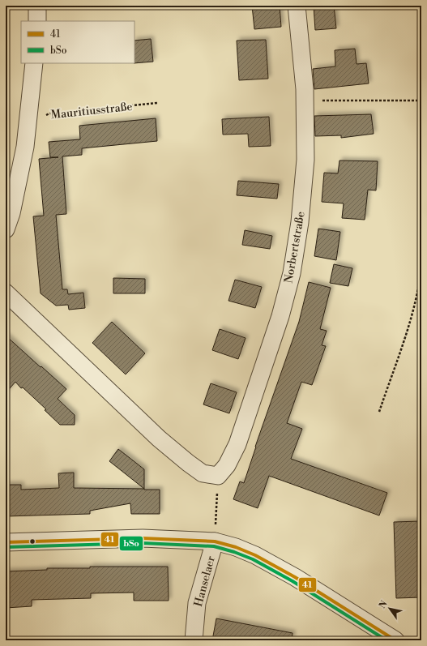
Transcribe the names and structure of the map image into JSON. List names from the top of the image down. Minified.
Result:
{"streets":{"street":["Norbertstraße","Hanselaer"],"path":["Mauritiusstraße"]},"lines":["transit line 41","transit line bSo"],"legend":["41","bSo"],"north":"top left"}
